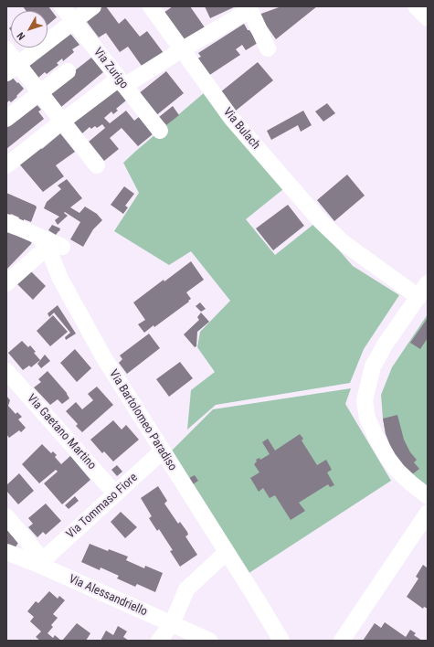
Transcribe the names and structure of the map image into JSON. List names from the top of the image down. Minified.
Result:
{"streets":{"street":["Via Zurigo","Via Bulach","Via Bartolomeo Paradiso","Via Gaetano Martino","Via Tommaso Fiore","Via Alessandriello"]},"crossings":[["Via Bartolomeo Paradiso","Via Tommaso Fiore"],["Via Gaetano Martino","Via Tommaso Fiore"],["Via Tommaso Fiore","Via Alessandriello"]],"north":"bottom left"}
